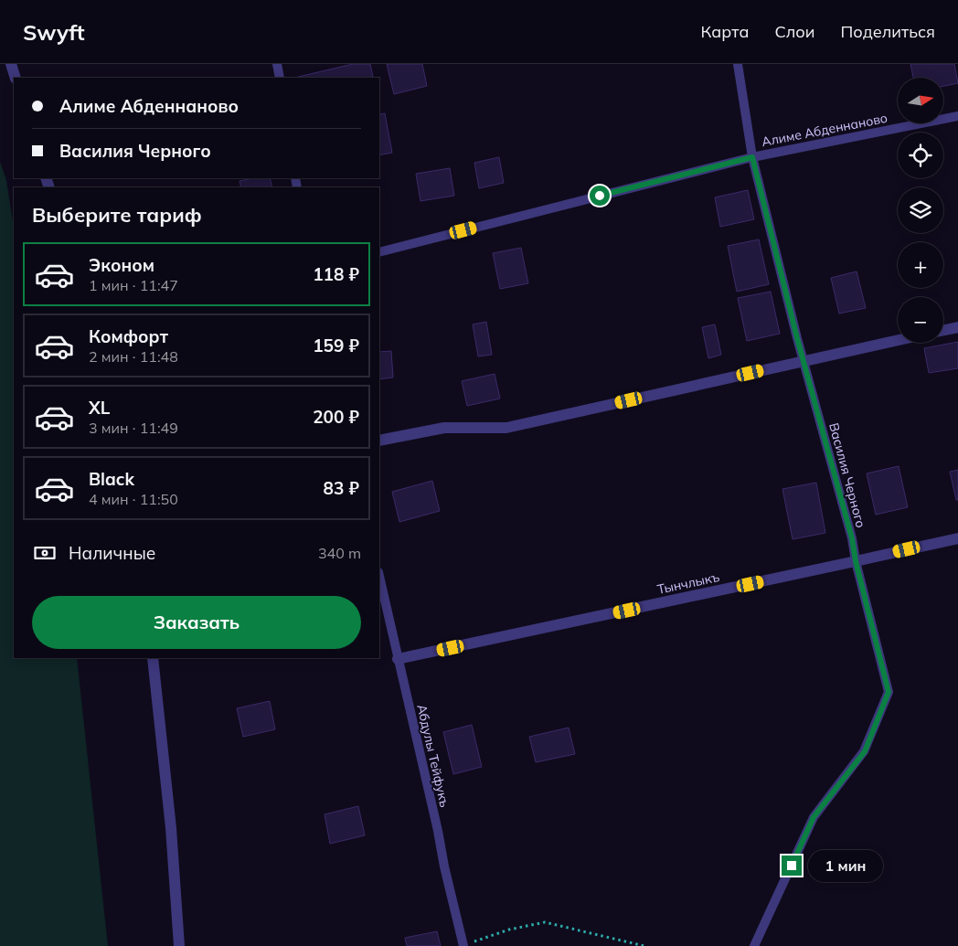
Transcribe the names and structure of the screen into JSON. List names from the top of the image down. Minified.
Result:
{"streets":{"street":["Тынчлыкъ"],"lane":["Алиме Абденнаново","Василия Черного","Абдулы Тейфукъ"]},"crossings":[["Алиме Абденнаново","Василия Черного"],["Василия Черного","Тынчлыкъ"],["Тынчлыкъ","Абдулы Тейфукъ"]],"north":"right","page":{"header":"Swyft","nav":["Карта","Слои","Поделиться"],"map_buttons":["+","−"],"banner":["Алиме Абденнаново","Василия Черного"],"heading":"Выберите тариф","list":[{"name":"Эконом","note":"1 мин · 11:47","value":"118 ₽"},{"name":"Комфорт","note":"2 мин · 11:48","value":"159 ₽"},{"name":"XL","note":"3 мин · 11:49","value":"200 ₽"},{"name":"Black","note":"4 мин · 11:50","value":"83 ₽"}],"pay":["Наличные","340 m"],"buttons":"Заказать","bubble":"1 мин"}}
